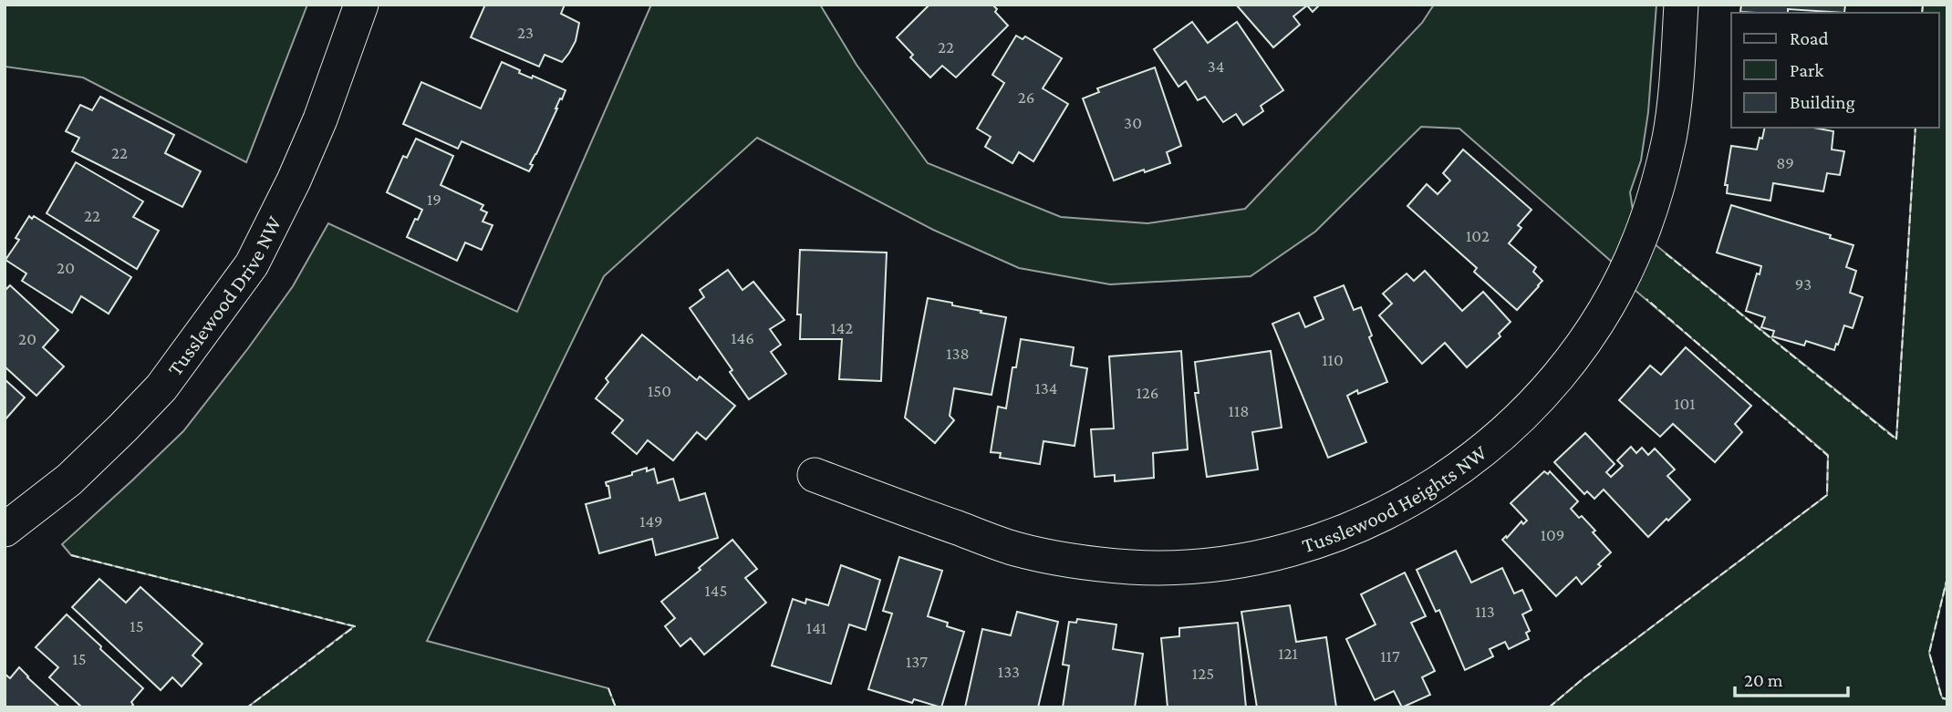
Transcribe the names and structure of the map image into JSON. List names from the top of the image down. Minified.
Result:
{"streets":{"street":["Tusslewood Drive NW","Tusslewood Heights NW"]},"house_numbers":["23","22","34","26","30","22","89","19","22","102","20","93","142","146","20","138","110","134","150","126","101","118","149","109","145","113","15","141","121","117","15","137","133","125"],"legend":["Road","Park","Building"],"scale_bar":"20 m"}
